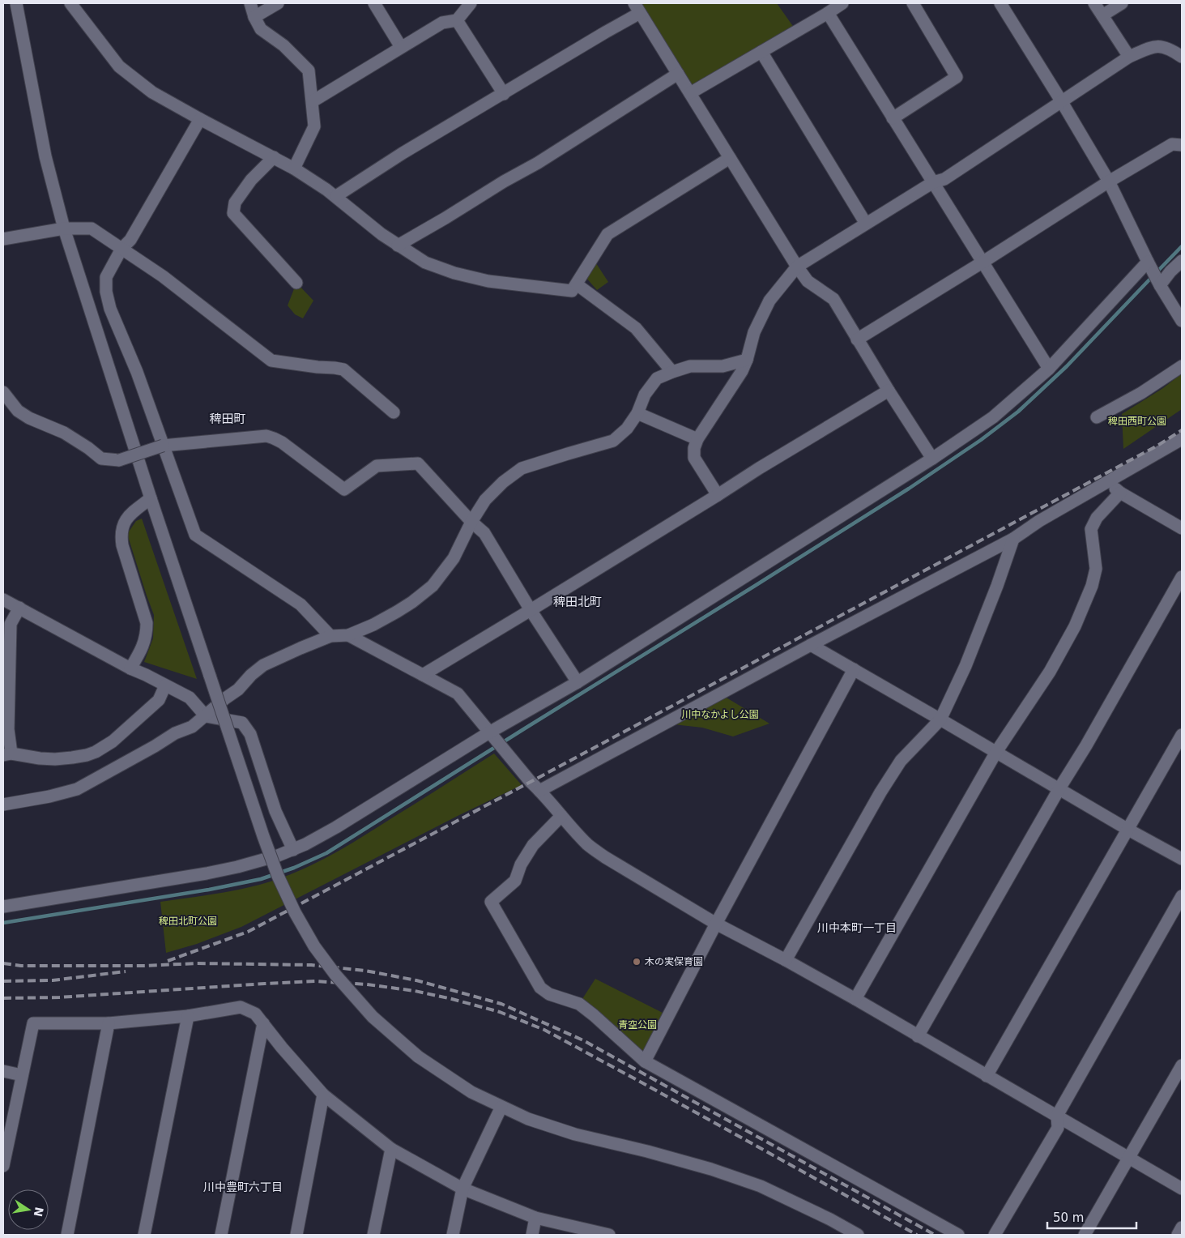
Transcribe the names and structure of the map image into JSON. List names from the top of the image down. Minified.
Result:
{"districts":["稗田町","稗田北町","川中本町一丁目","川中豊町六丁目"],"parks":["稗田西町公園","川中なかよし公園","稗田北町公園","青空公園"],"places":["木の実保育園"],"scale_bar":"50 m","north":"right"}
